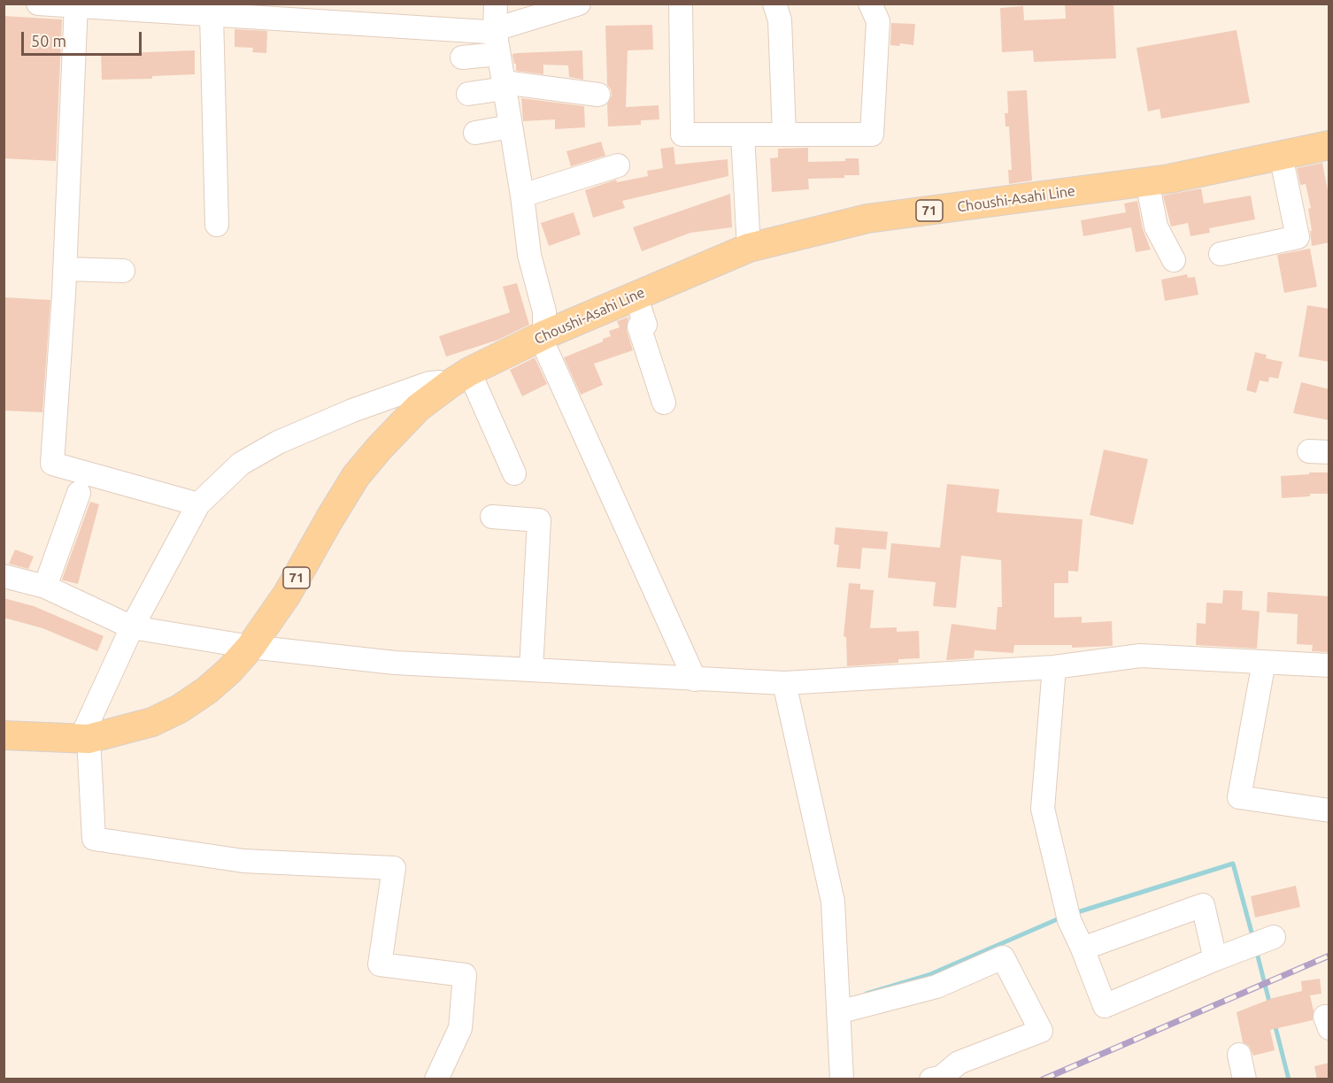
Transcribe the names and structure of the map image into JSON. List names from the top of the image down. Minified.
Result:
{"streets":{"main road":["Choushi-Asahi Line","71"]},"scale_bar":"50 m"}
